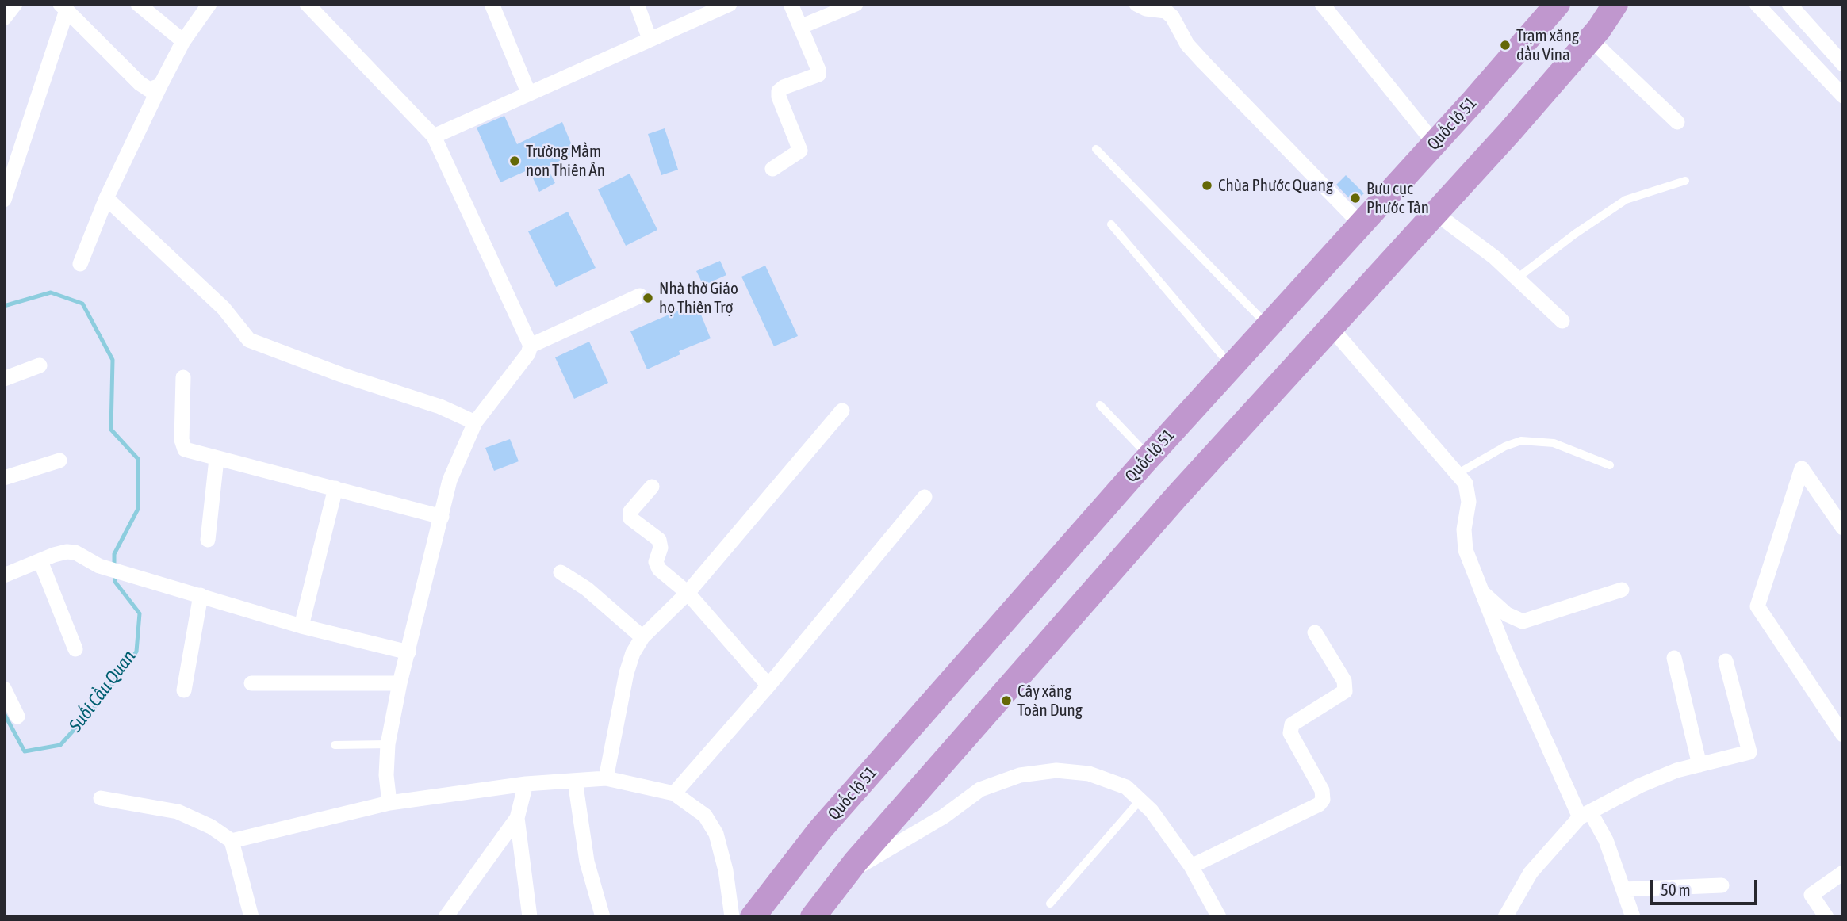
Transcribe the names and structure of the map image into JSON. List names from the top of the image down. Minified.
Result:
{"streets":{"highway":["Quốc lộ 51"]},"water":["Suối Cầu Quan"],"places":["Trạm xăng dầu Vina","Trường Mầm non Thiên Ân","Chùa Phước Quang","Bưu cục Phước Tân","Nhà thờ Giáo họ Thiên Trợ","Cây xăng Toàn Dung"],"scale_bar":"50 m"}
